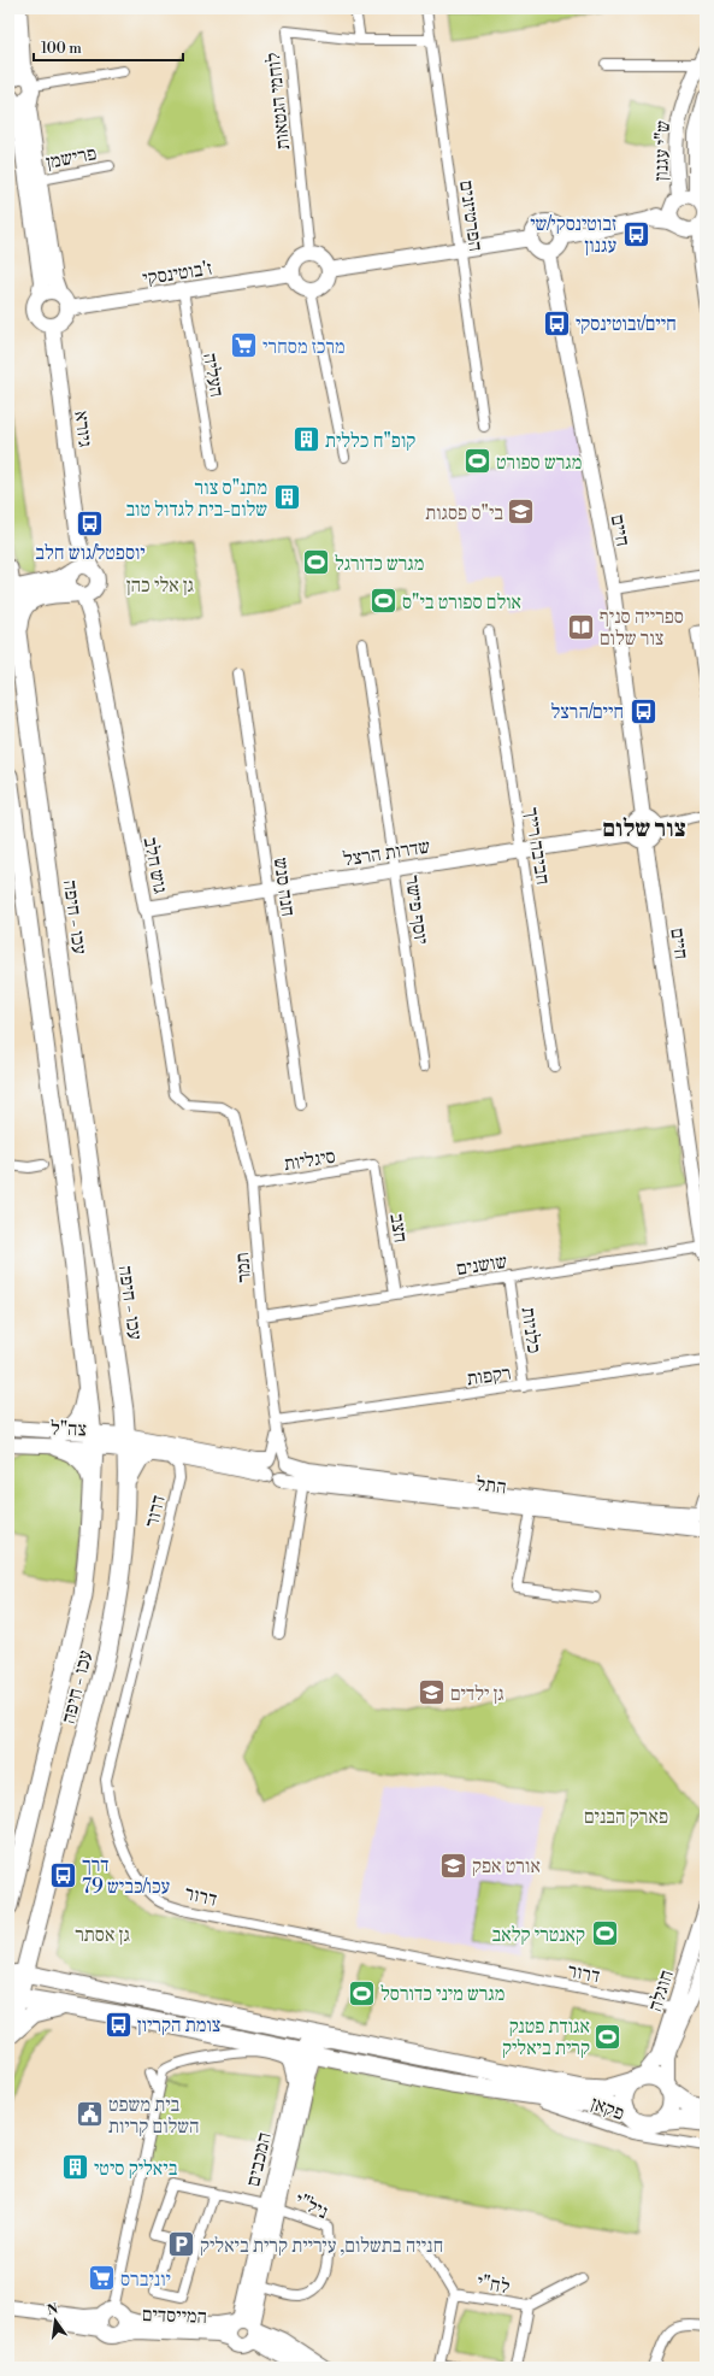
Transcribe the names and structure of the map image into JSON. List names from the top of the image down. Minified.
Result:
{"streets":{"highway":["עכו - חיפה"],"street":["לוחמי הגטאות","ש\"י עגנון","פרישמן","הפרטיזנים","ז'בוטינסקי","העליה","גיורא","חיים","חביבה רייך","שדרות הרצל","גוש חלב","חנה סנש","יוסף פישר","סיגליות","חצב","שושנים","תמר","כלניות","רקפות","צה\"ל","התל","דרור","חוגלה","פקאן","המכבים","ניל\"י","לח\"י","המייסדים"]},"crossings":[["לוחמי הגטאות","הפרטיזנים"],["לוחמי הגטאות","ז'בוטינסקי"],["ז'בוטינסקי","העליה"],["ז'בוטינסקי","גיורא"],["גיורא","גוש חלב"],["חיים","שדרות הרצל"],["חיים","שושנים"],["חביבה רייך","שדרות הרצל"],["שדרות הרצל","גוש חלב"],["שדרות הרצל","חנה סנש"],["שדרות הרצל","יוסף פישר"],["גוש חלב","תמר"],["עכו - חיפה","צה\"ל"],["עכו - חיפה","התל"],["סיגליות","חצב"],["סיגליות","תמר"],["חצב","שושנים"],["שושנים","תמר"],["שושנים","כלניות"],["תמר","רקפות"],["תמר","התל"],["כלניות","רקפות"],["צה\"ל","התל"],["התל","דרור"],["דרור","חוגלה"],["המכבים","ניל\"י"],["המכבים","המייסדים"]],"districts":["צור שלום"],"parks":["גן אלי כהן","פארק הבנים","גן אסתר"],"places":{"bus stop":["זבוטינסקי/שי עגנון","חיים/זבוטינסקי","יוספטל/גוש חלב","חיים/הרצל","דרך עכו/כביש 79","צומת הקריון"],"supermarket":["מרכז מסחרי","יוניברס"],"building":["קופ\"ח כללית","מתנ\"ס צור שלום-בית לגדול טוב","ביאליק סיטי"],"sports":["מגרש ספורט","מגרש כדורגל","אולם ספורט בי\"ס","קאנטרי קלאב","מגרש מיני כדורסל","אגודת פטנק קרית ביאליק"],"school or university":["בי\"ס פסגות","גן ילדים","אורט אפק"],"library":["ספרייה סניף צור שלום"],"public building":["בית משפט השלום קריות"],"parking":["חנייה בתשלום, עיריית קרית ביאליק"]},"scale_bar":"100 m","north":"top"}
